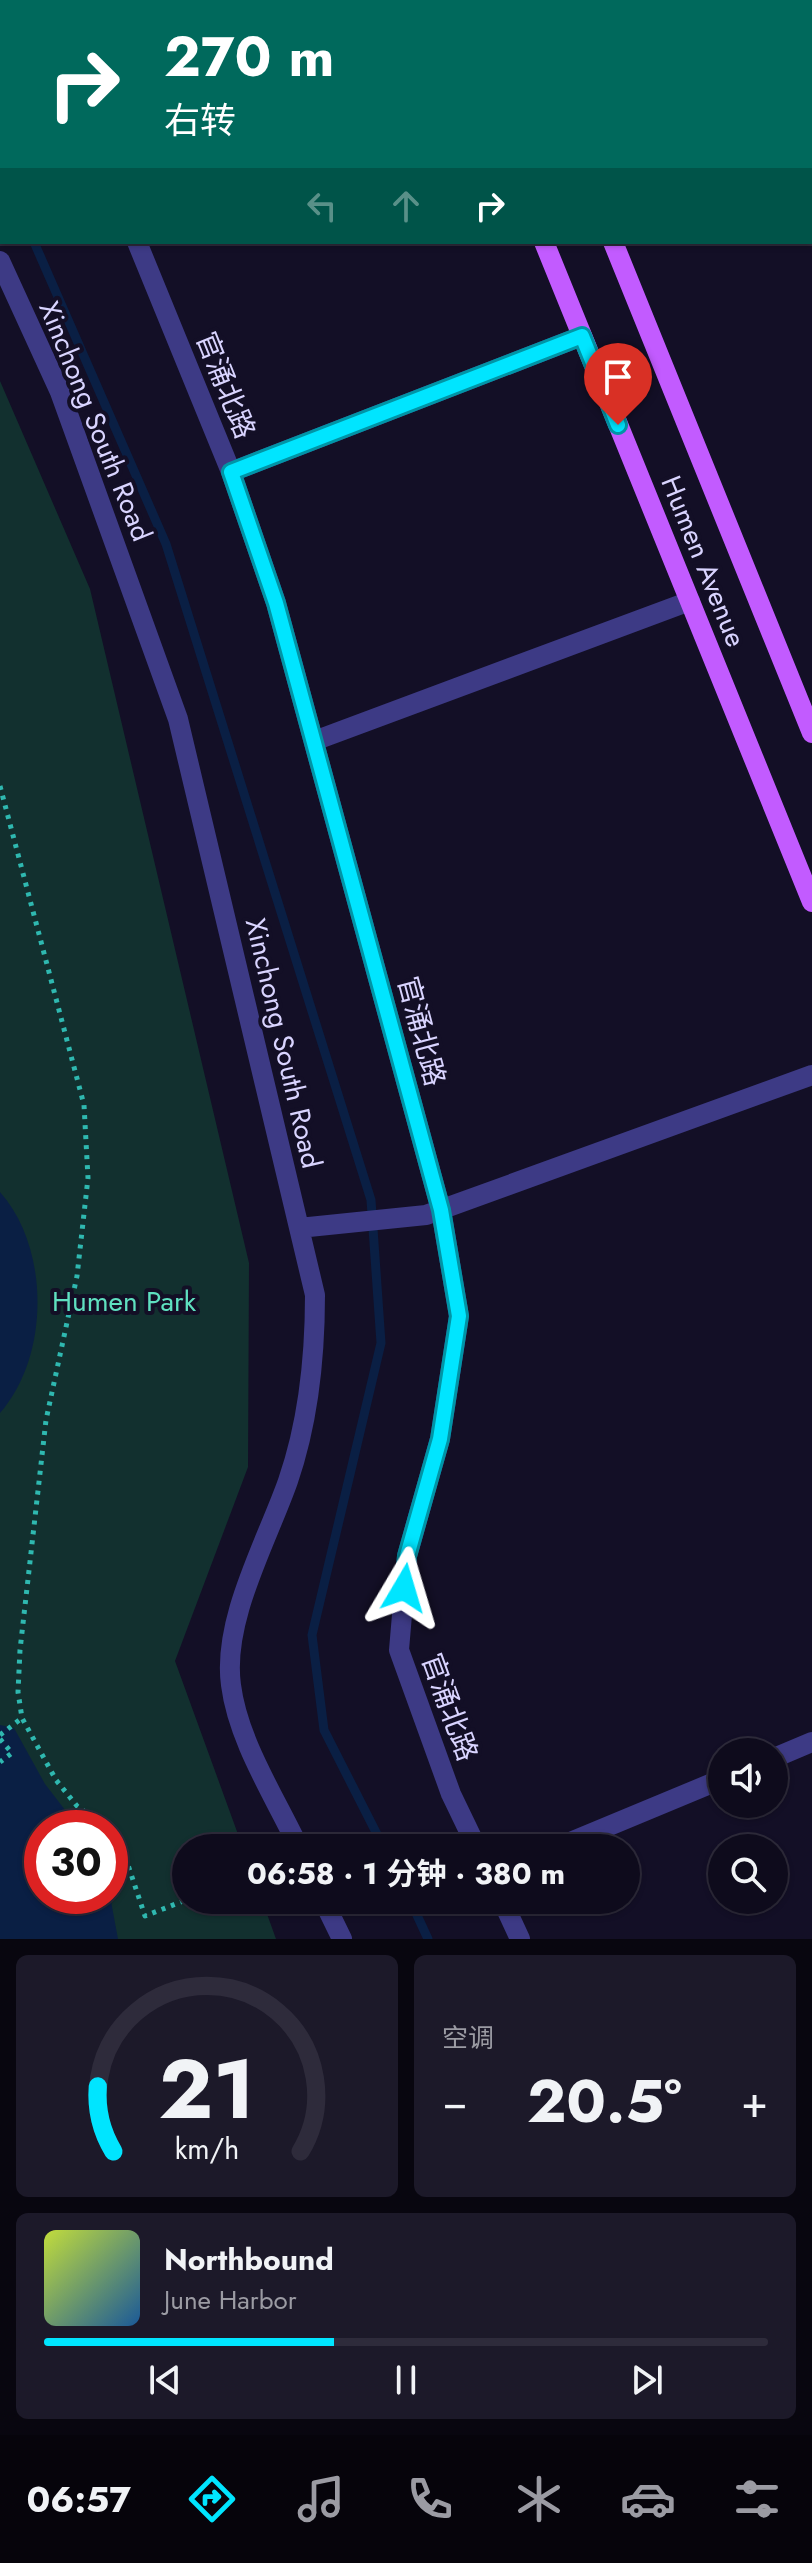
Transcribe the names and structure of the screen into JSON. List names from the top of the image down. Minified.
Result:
{"streets":{"main road":["Humen Avenue"],"street":["官涌北路","Xinchong South Road"]},"parks":["Humen Park"],"page":{"turn":["270 m","右转"],"limit":"30","trip":"06:58 · 1 分钟 · 380 m","tile":"空调","heat":["−","20.5°","+"],"song":["Northbound","June Harbor"],"tabs":"06:57","gauge":["21","km/h"]}}
